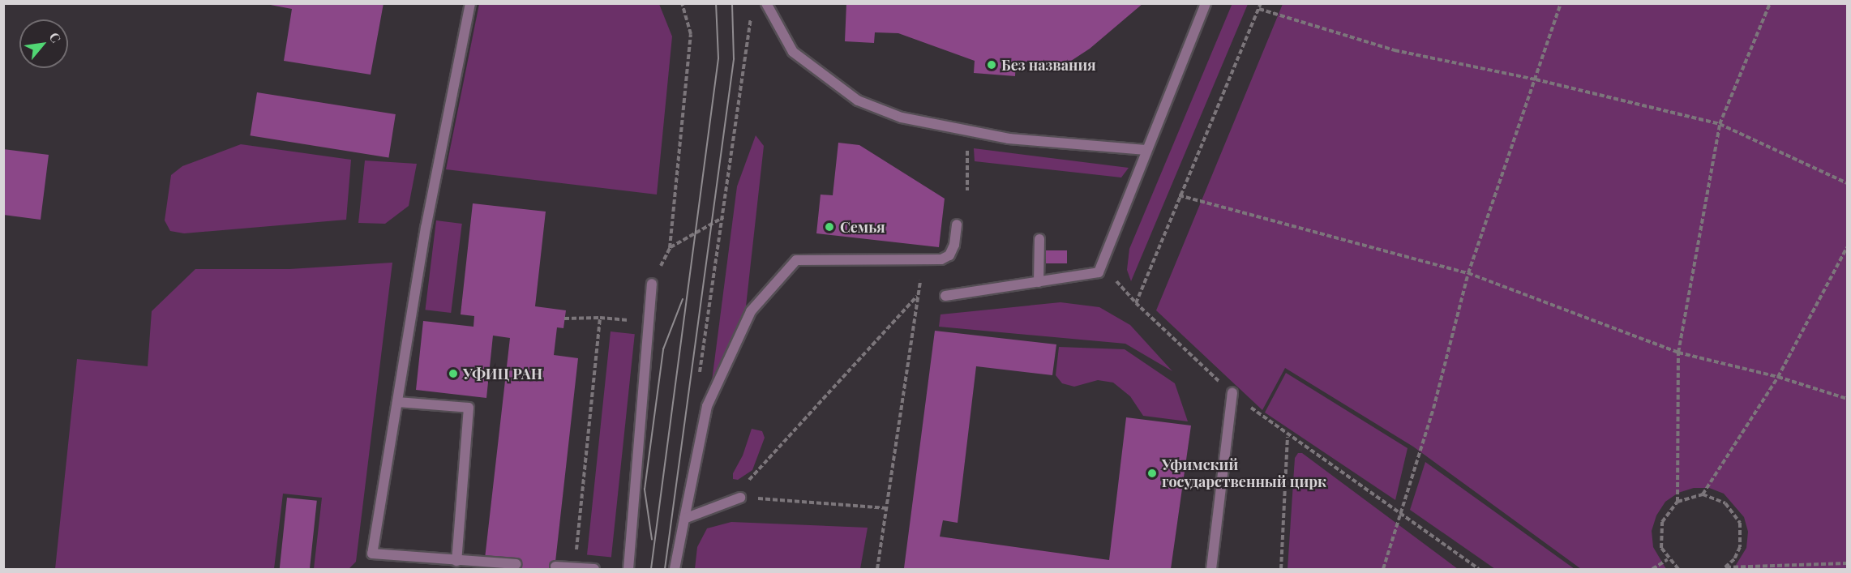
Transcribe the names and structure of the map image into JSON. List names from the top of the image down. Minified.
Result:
{"places":["Без названия","Семья","УФИЦ РАН","Уфимский государственный цирк"],"north":"top right"}
